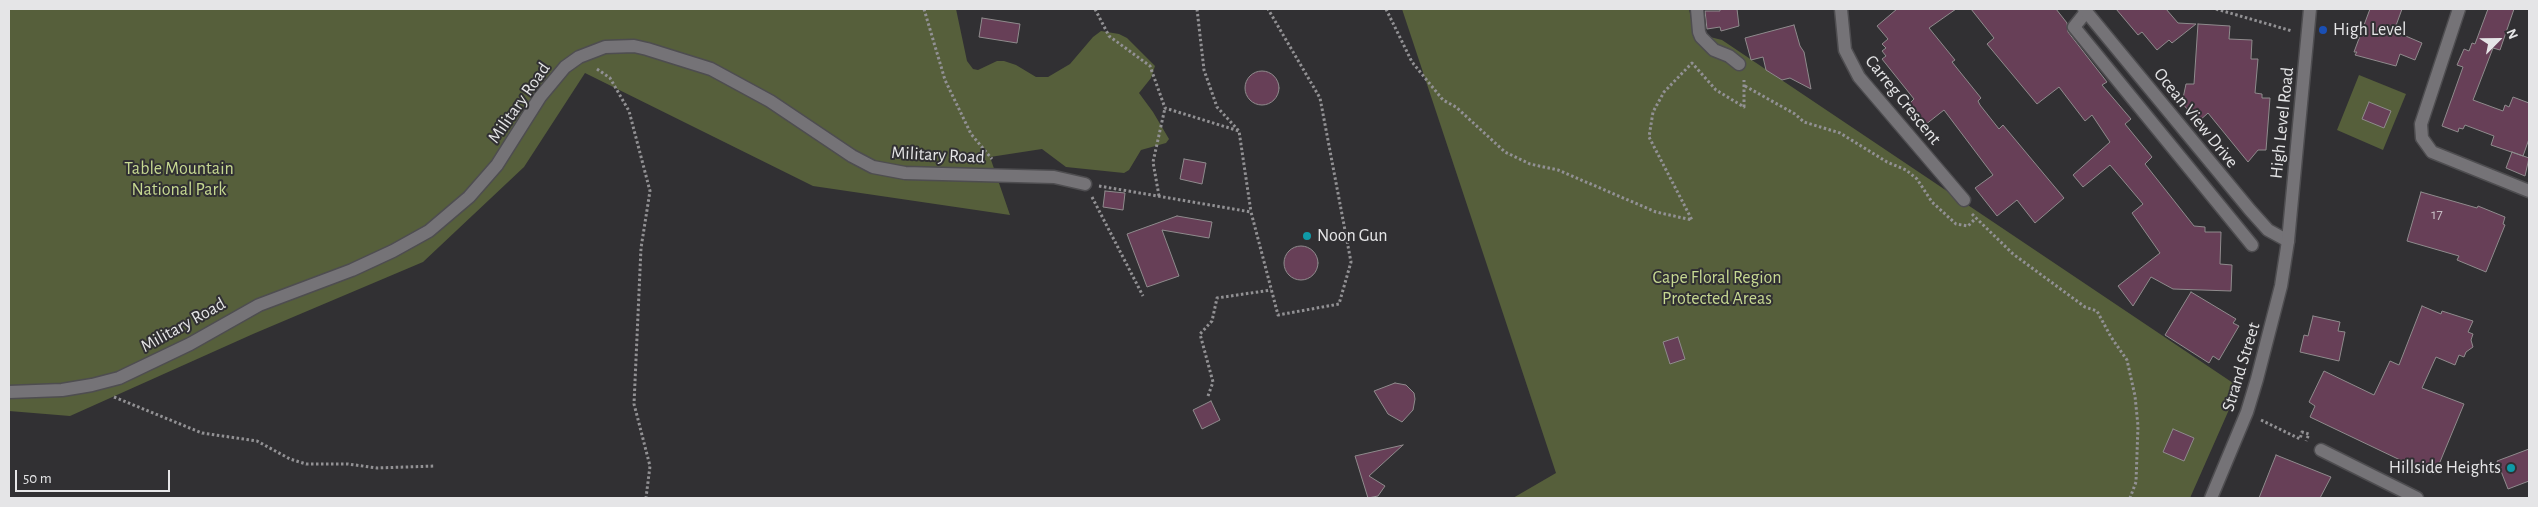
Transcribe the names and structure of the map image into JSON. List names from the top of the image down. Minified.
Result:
{"streets":{"street":["Carreg Crescent","Military Road","Ocean View Drive","High Level Road","Strand Street"]},"crossings":[["Ocean View Drive","High Level Road"],["Ocean View Drive","Strand Street"],["High Level Road","Strand Street"]],"parks":["Table Mountain National Park","Cape Floral Region Protected Areas"],"places":["High Level","Noon Gun","Hillside Heights"],"house_numbers":["17"],"scale_bar":"50 m","north":"top right"}
